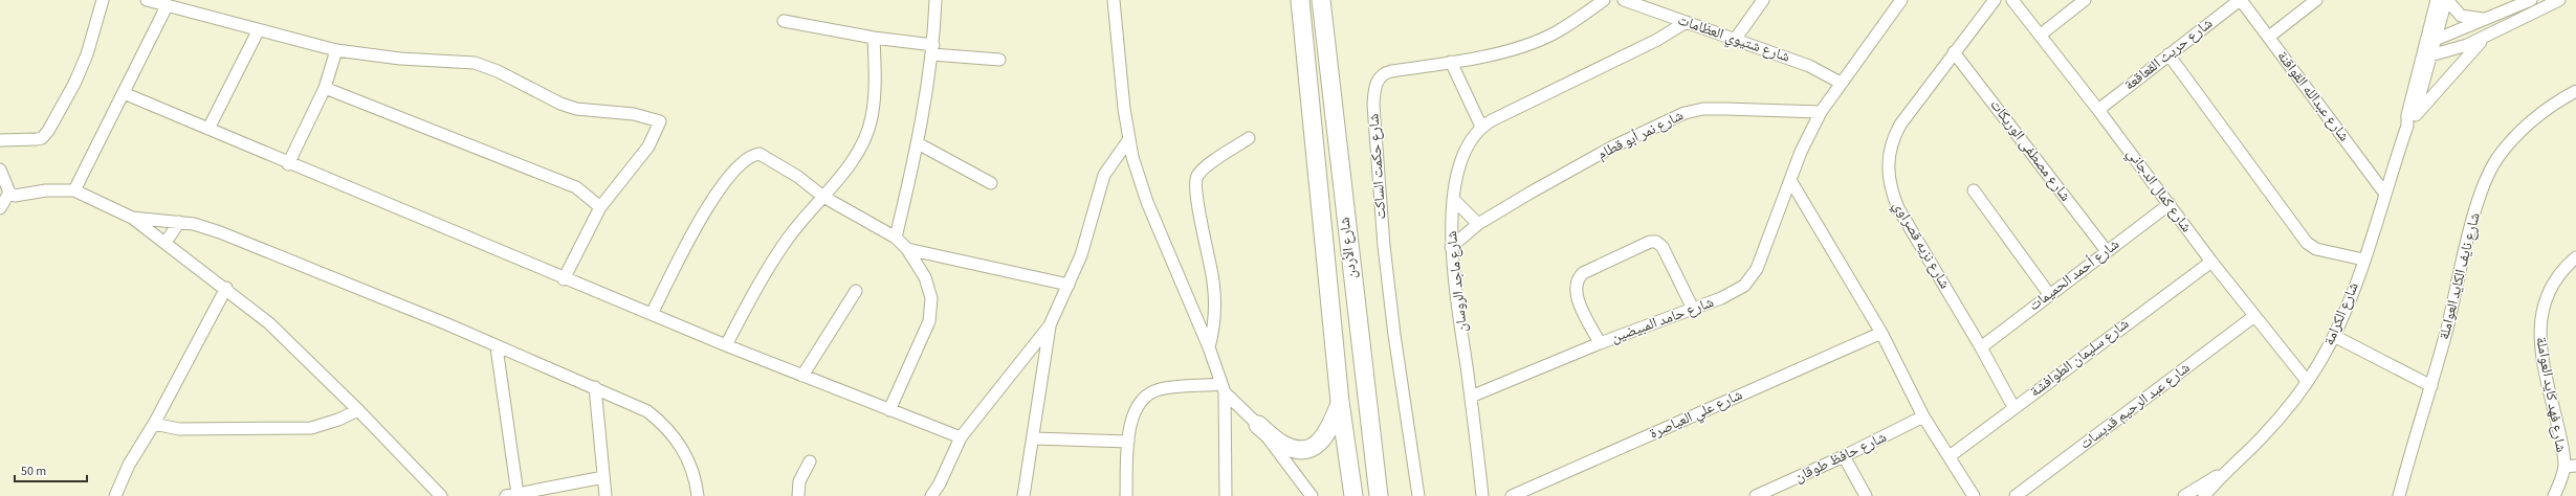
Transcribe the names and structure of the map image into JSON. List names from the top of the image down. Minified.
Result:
{"streets":{"highway":["شارع الأردن"],"street":["شارع شتيوي العظامات","شارع حريث القعاقعة","شارع عبدالله القواقنة","شارع نمر أبو قطام","شارع مصطفى الوريكات","شارع حكمت الساكت","شارع كمال الدجاني","شارع نزيه قصراوي","شارع أحمد الحميمات","شارع نايف الكايد العواملة","شارع ماجد الروسان","شارع الكرامة","شارع حامد المبيضين","شارع سليمان الطوافشة","شارع فهد كايد العواملة","شارع عبد الرحيم قديسات","شارع علي العياصرة","شارع حافظ طوقان"]},"crossings":[["شارع شتيوي العظامات","شارع ماجد الروسان"],["شارع شتيوي العظامات","شارع حامد المبيضين"],["شارع حريث القعاقعة","شارع عبدالله القواقنة"],["شارع حريث القعاقعة","شارع كمال الدجاني"],["شارع عبدالله القواقنة","شارع الكرامة"],["شارع نمر أبو قطام","شارع ماجد الروسان"],["شارع نمر أبو قطام","شارع حامد المبيضين"],["شارع مصطفى الوريكات","شارع نزيه قصراوي"],["شارع مصطفى الوريكات","شارع أحمد الحميمات"],["شارع كمال الدجاني","شارع أحمد الحميمات"],["شارع كمال الدجاني","شارع الكرامة"],["شارع كمال الدجاني","شارع سليمان الطوافشة"],["شارع كمال الدجاني","شارع عبد الرحيم قديسات"],["شارع نزيه قصراوي","شارع أحمد الحميمات"],["شارع نزيه قصراوي","شارع سليمان الطوافشة"],["شارع ماجد الروسان","شارع حامد المبيضين"]],"scale_bar":"50 m"}
